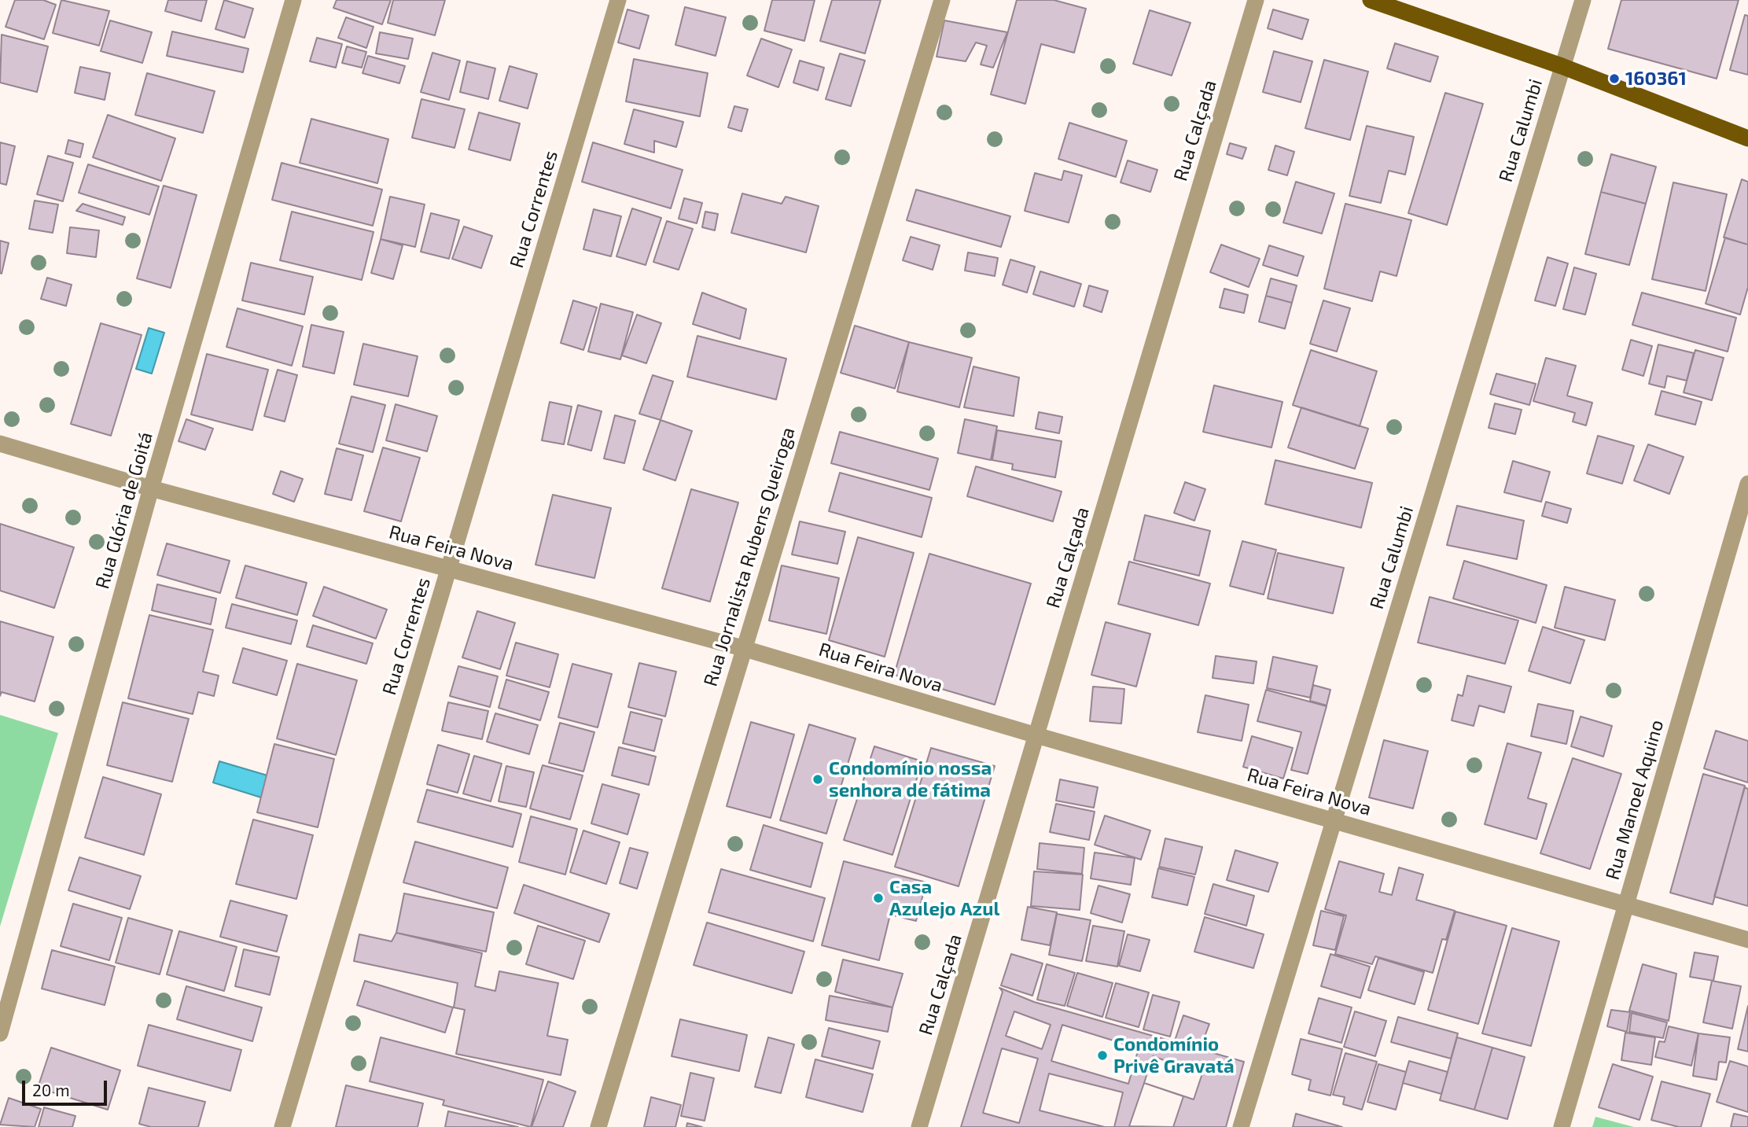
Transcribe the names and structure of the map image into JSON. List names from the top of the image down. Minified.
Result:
{"streets":{"street":["Rua Calçada","Rua Calumbi","Rua Correntes","Rua Glória de Goitá","Rua Feira Nova","Rua Jornalista Rubens Queiroga","Rua Manoel Aquino"]},"crossings":[["Rua Calçada","Rua Feira Nova"],["Rua Calumbi","Rua Feira Nova"],["Rua Correntes","Rua Feira Nova"],["Rua Glória de Goitá","Rua Feira Nova"],["Rua Feira Nova","Rua Jornalista Rubens Queiroga"],["Rua Feira Nova","Rua Manoel Aquino"]],"places":["160361","Condomínio nossa senhora de fátima","Casa Azulejo Azul","Condomínio Privê Gravatá"],"scale_bar":"20 m"}
